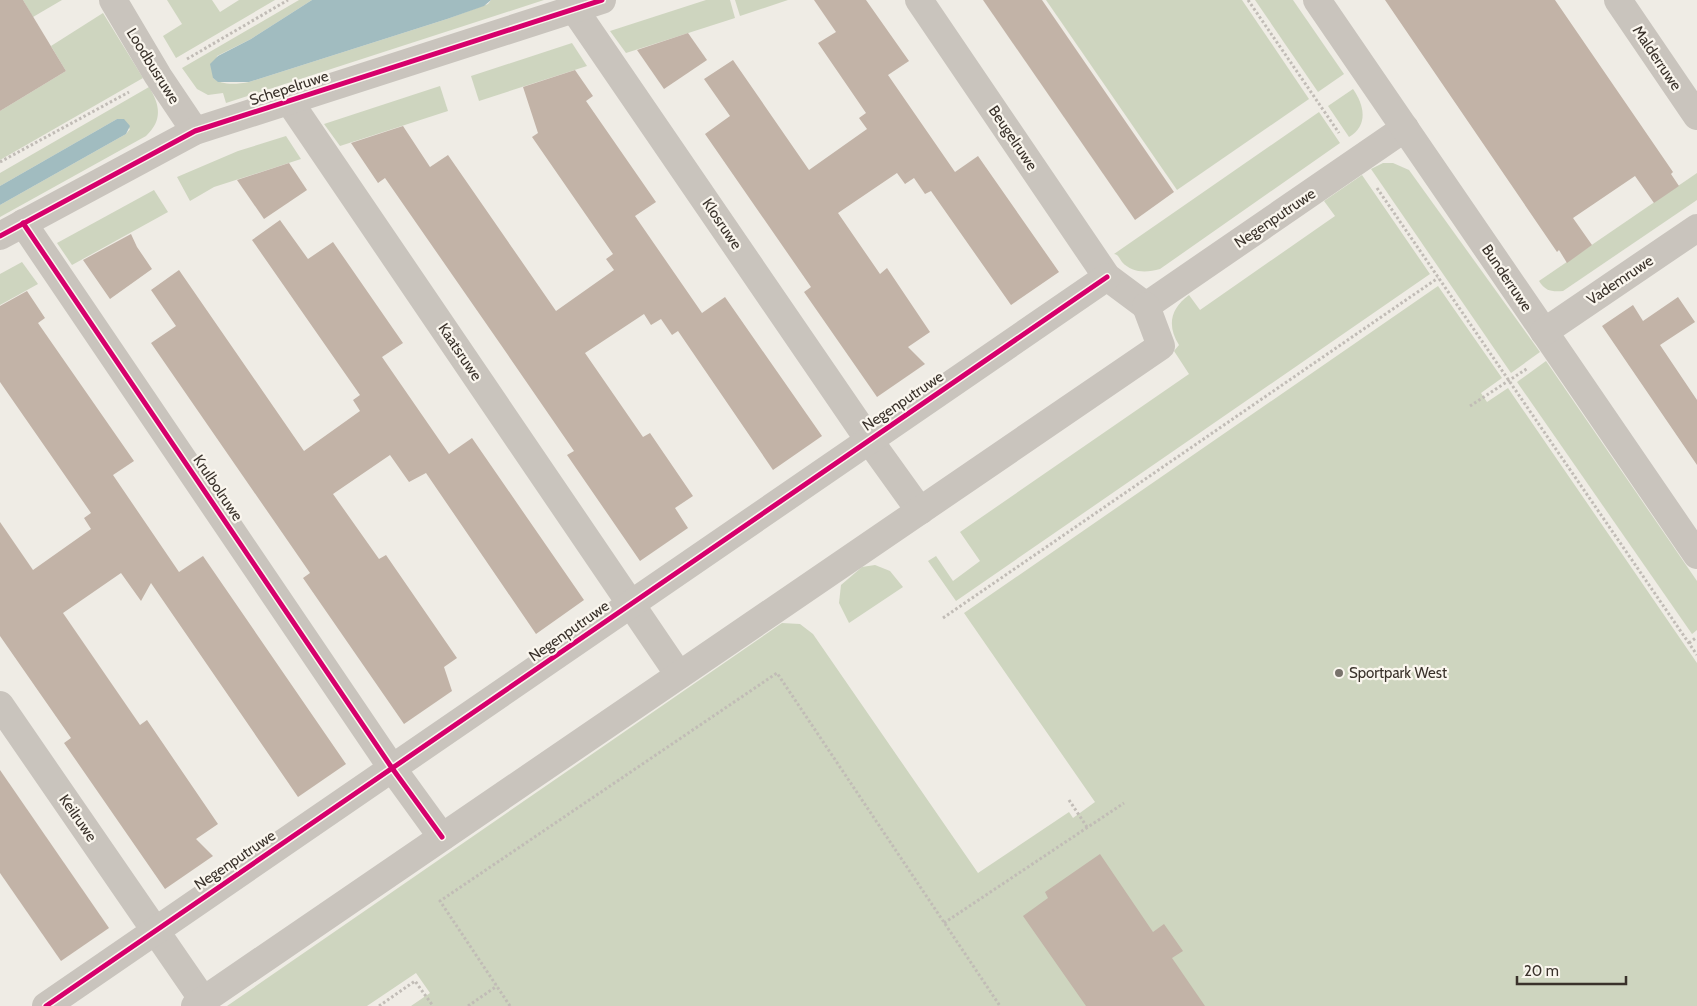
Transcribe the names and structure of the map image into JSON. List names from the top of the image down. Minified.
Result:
{"streets":{"street":["Malderruwe","Loodbusruwe","Schepelruwe","Beugelruwe","Negenputruwe","Klosruwe","Bunderruwe","Vademruwe","Kaatsruwe","Krulbolruwe","Keilruwe"]},"crossings":[["Loodbusruwe","Schepelruwe"],["Schepelruwe","Klosruwe"],["Schepelruwe","Kaatsruwe"],["Schepelruwe","Krulbolruwe"],["Beugelruwe","Negenputruwe"],["Negenputruwe","Klosruwe"],["Negenputruwe","Bunderruwe"],["Negenputruwe","Kaatsruwe"],["Negenputruwe","Krulbolruwe"],["Negenputruwe","Keilruwe"],["Bunderruwe","Vademruwe"]],"places":["Sportpark West"],"scale_bar":"20 m"}
